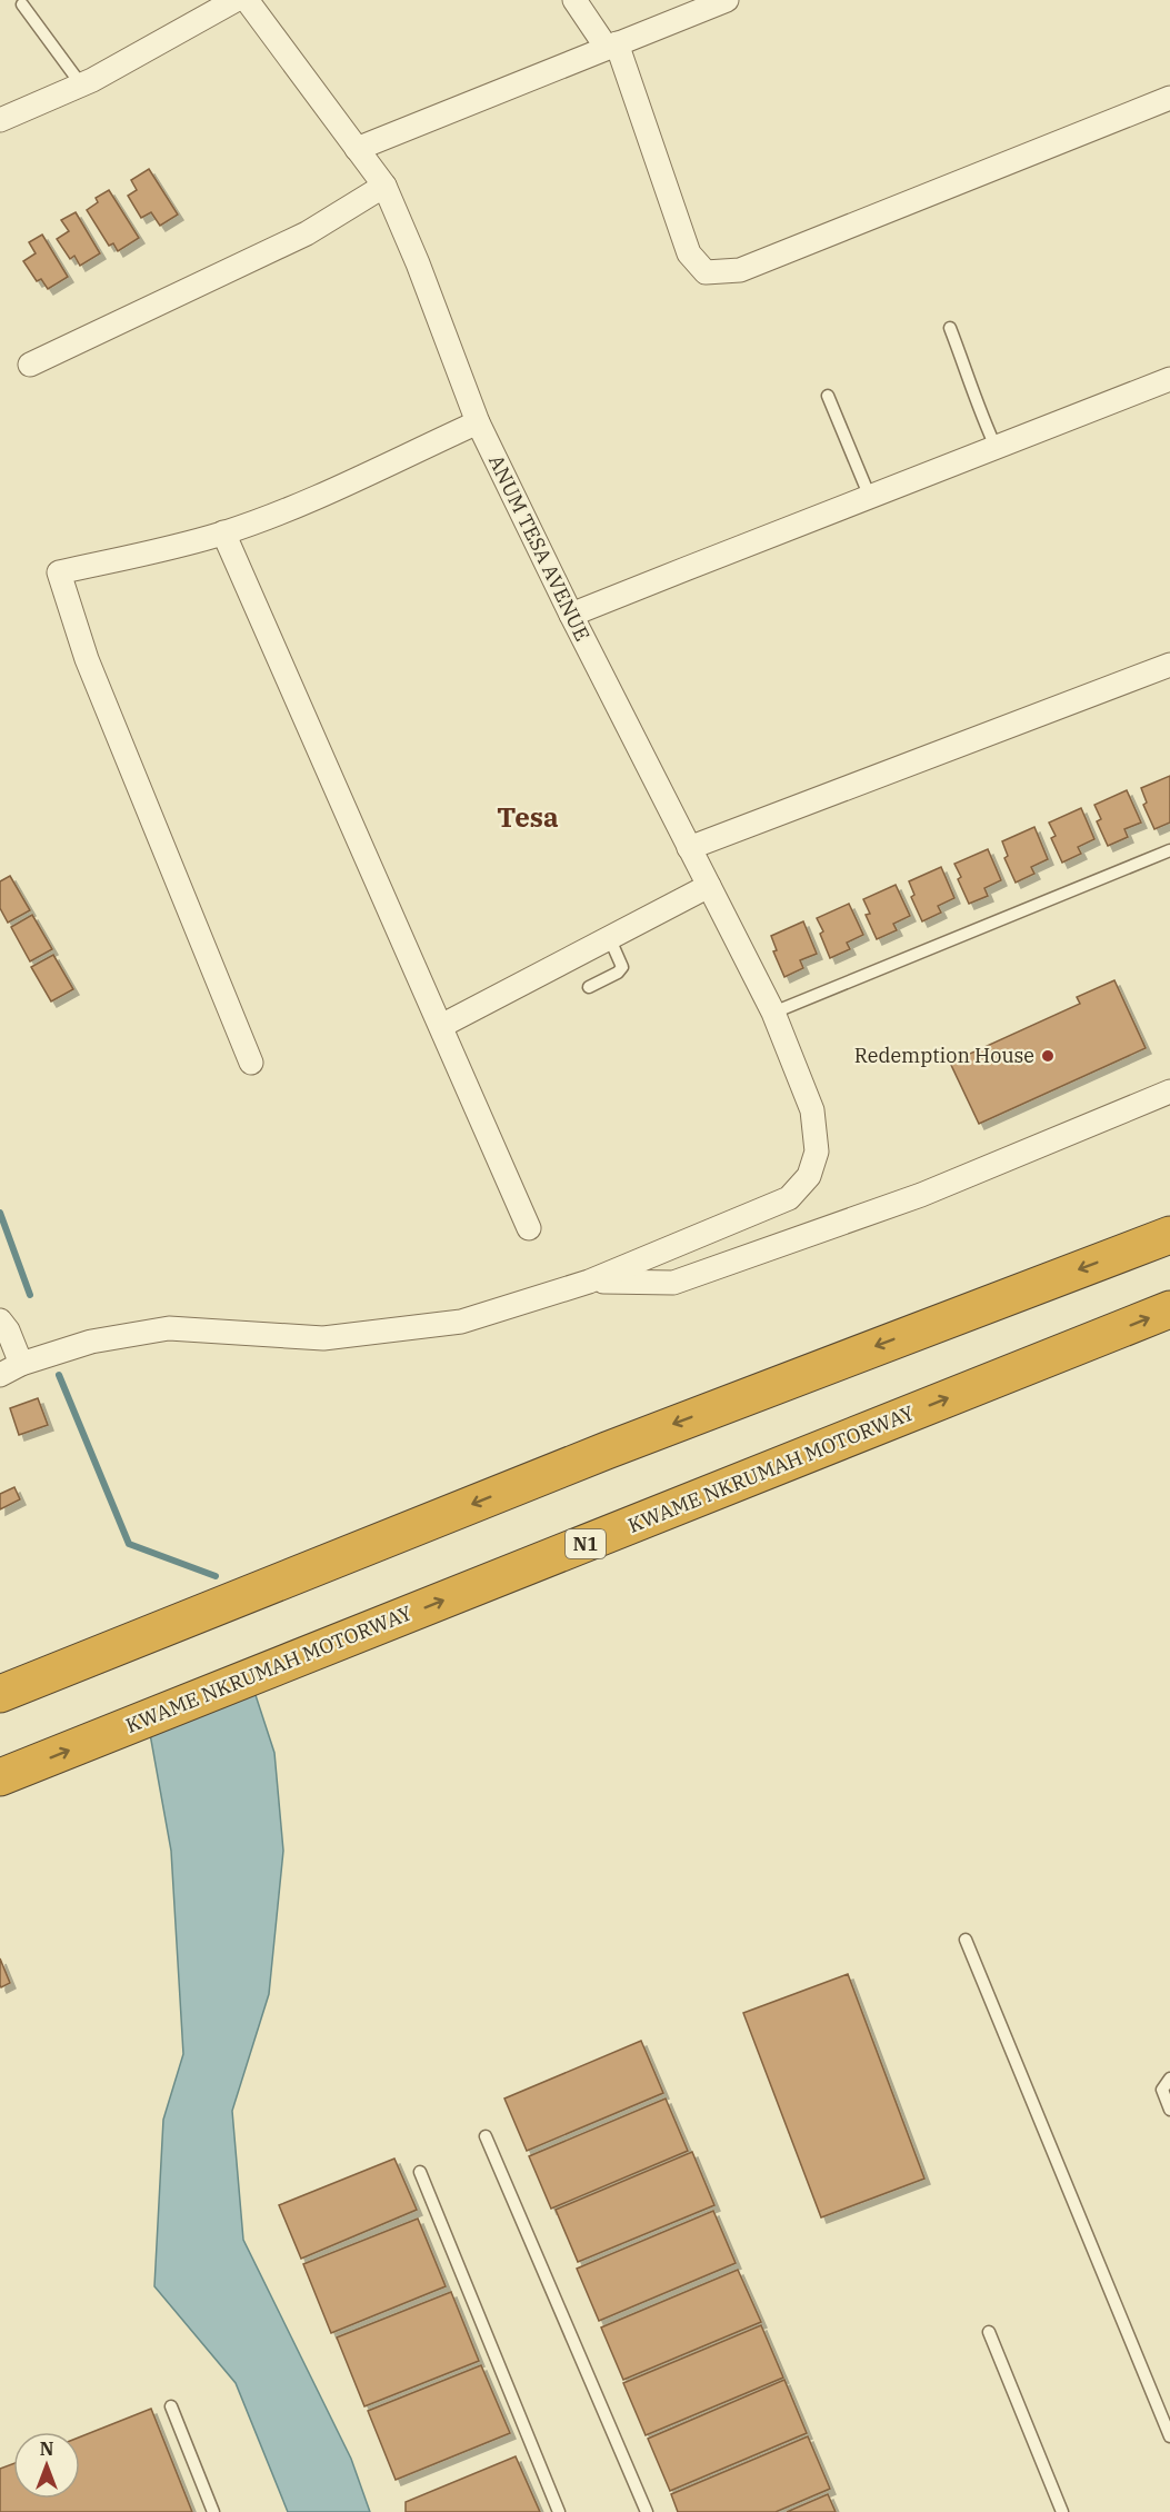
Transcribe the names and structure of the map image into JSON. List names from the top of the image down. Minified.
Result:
{"streets":{"highway":["KWAME NKRUMAH MOTORWAY","N1"],"street":["ANUM TESA AVENUE"]},"districts":["Tesa"],"places":["Redemption House"],"north":"top"}
